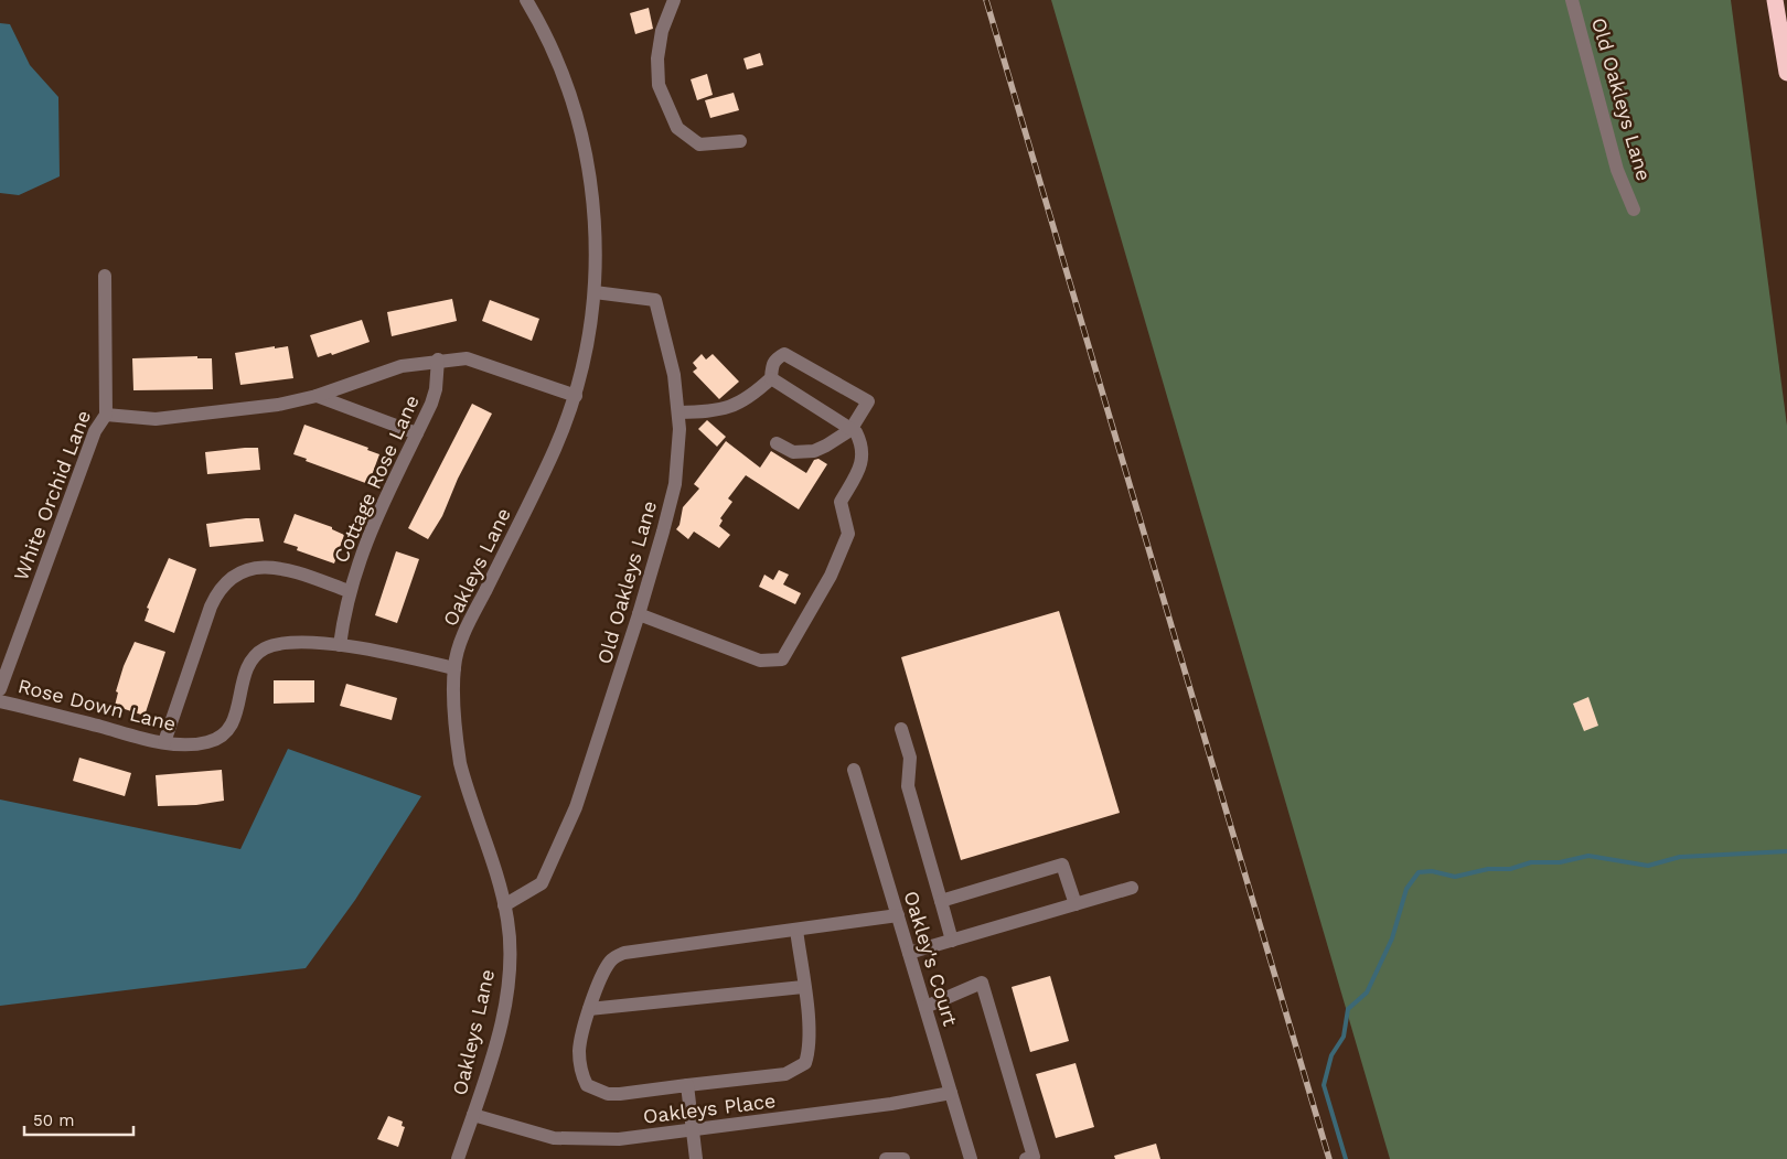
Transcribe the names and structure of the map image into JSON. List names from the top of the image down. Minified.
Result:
{"streets":{"street":["Old Oakleys Lane","Cottage Rose Lane","White Orchid Lane","Oakleys Lane","Rose Down Lane","Oakley's Court","Oakleys Place"]},"crossings":[["Old Oakleys Lane","Oakleys Lane"],["Cottage Rose Lane","Rose Down Lane"],["Oakleys Lane","Rose Down Lane"],["Oakleys Lane","Oakleys Place"],["Oakley's Court","Oakleys Place"]],"scale_bar":"50 m"}
